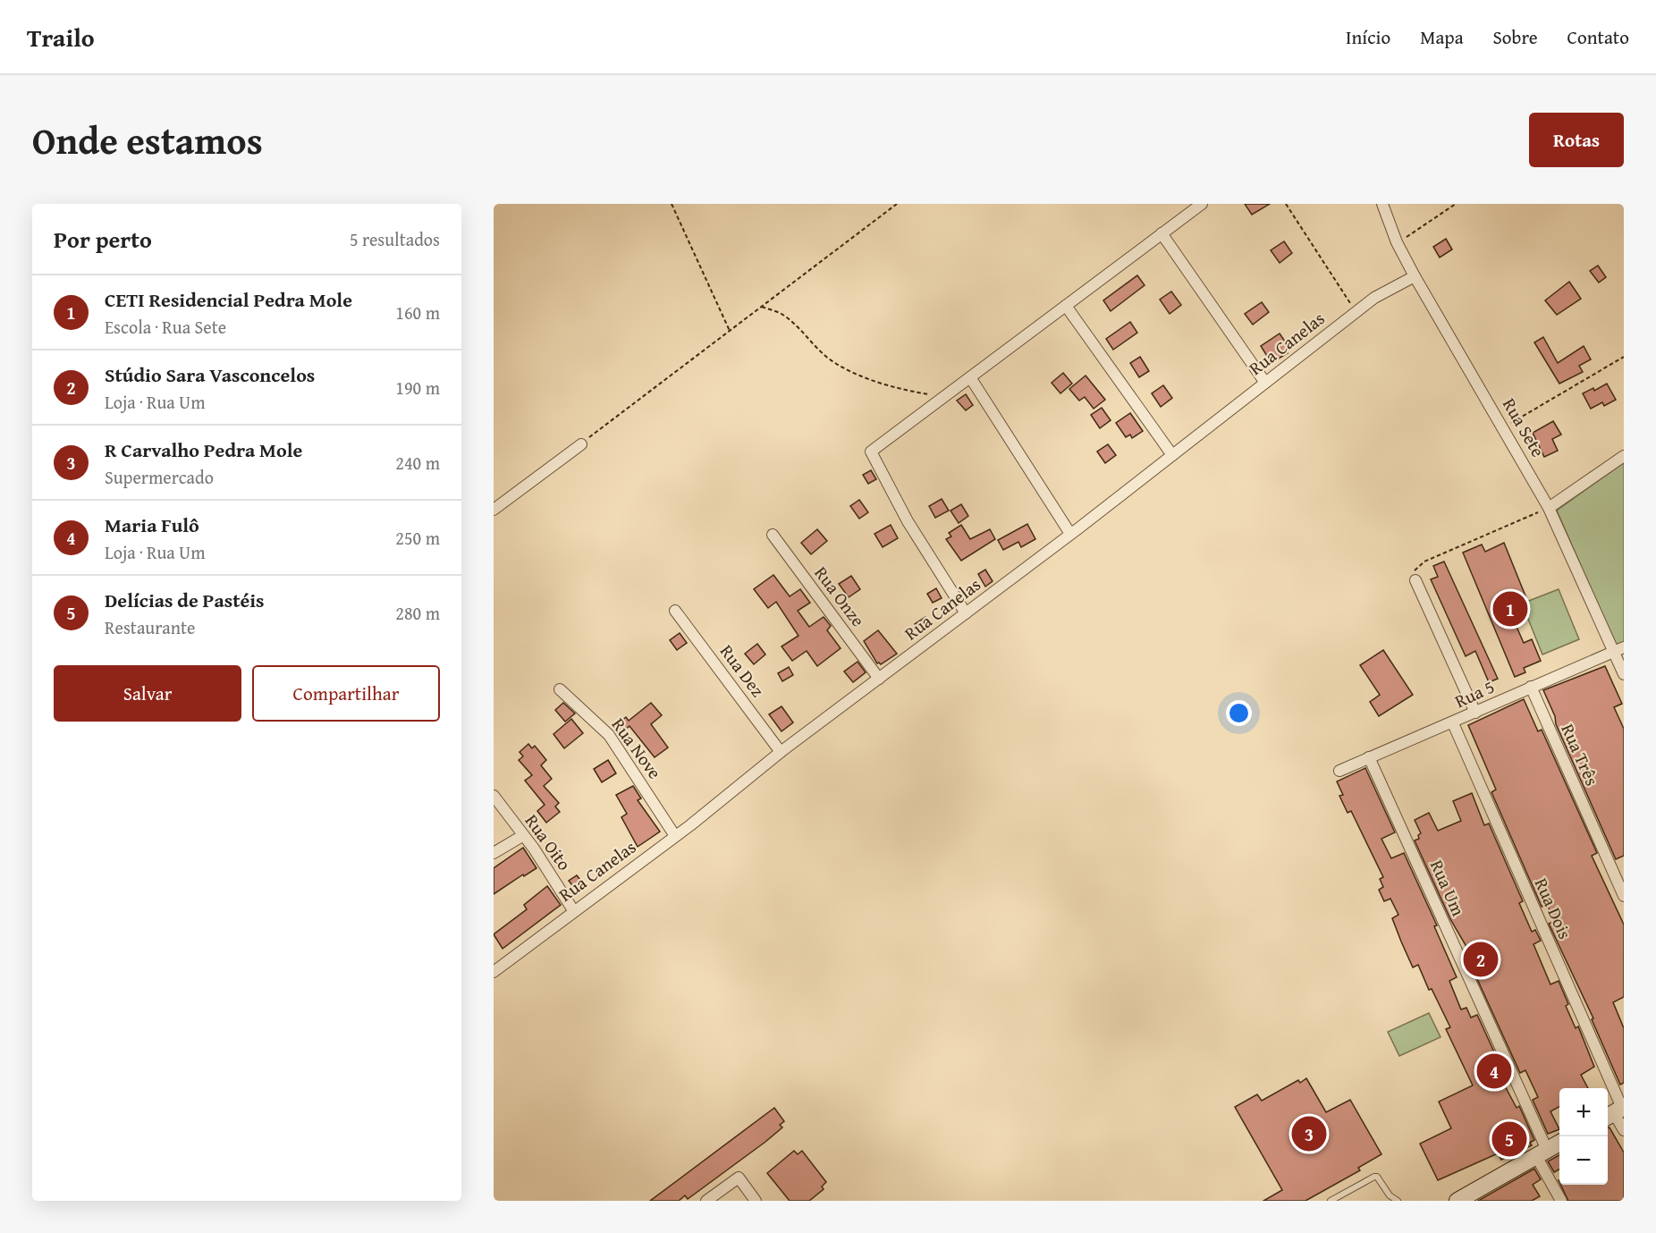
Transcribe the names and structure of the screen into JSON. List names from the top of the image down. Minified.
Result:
{"streets":{"street":["Rua Canelas","Rua Sete","Rua Onze","Rua Dez","Rua 5","Rua Nove","Rua Três","Rua Oito","Rua Um","Rua Dois"]},"crossings":[["Rua Canelas","Rua Sete"],["Rua Canelas","Rua Onze"],["Rua Canelas","Rua Dez"],["Rua Canelas","Rua Nove"],["Rua Canelas","Rua Oito"],["Rua Sete","Rua 5"],["Rua 5","Rua Três"],["Rua 5","Rua Um"],["Rua 5","Rua Dois"]],"page":{"header":"Trailo","nav":["Início","Mapa","Sobre","Contato"],"title":"Onde estamos","buttons":["Rotas",["Salvar","Compartilhar"]],"heading":["Por perto","5 resultados"],"list":[{"mark":"1","name":"CETI Residencial Pedra Mole","note":"Escola · Rua Sete","value":"160 m"},{"mark":"2","name":"Stúdio Sara Vasconcelos","note":"Loja · Rua Um","value":"190 m"},{"mark":"3","name":"R Carvalho Pedra Mole","note":"Supermercado","value":"240 m"},{"mark":"4","name":"Maria Fulô","note":"Loja · Rua Um","value":"250 m"},{"mark":"5","name":"Delícias de Pastéis","note":"Restaurante","value":"280 m"}],"pins":["1","2","4","3","5"],"map_buttons":["+","−"]}}
